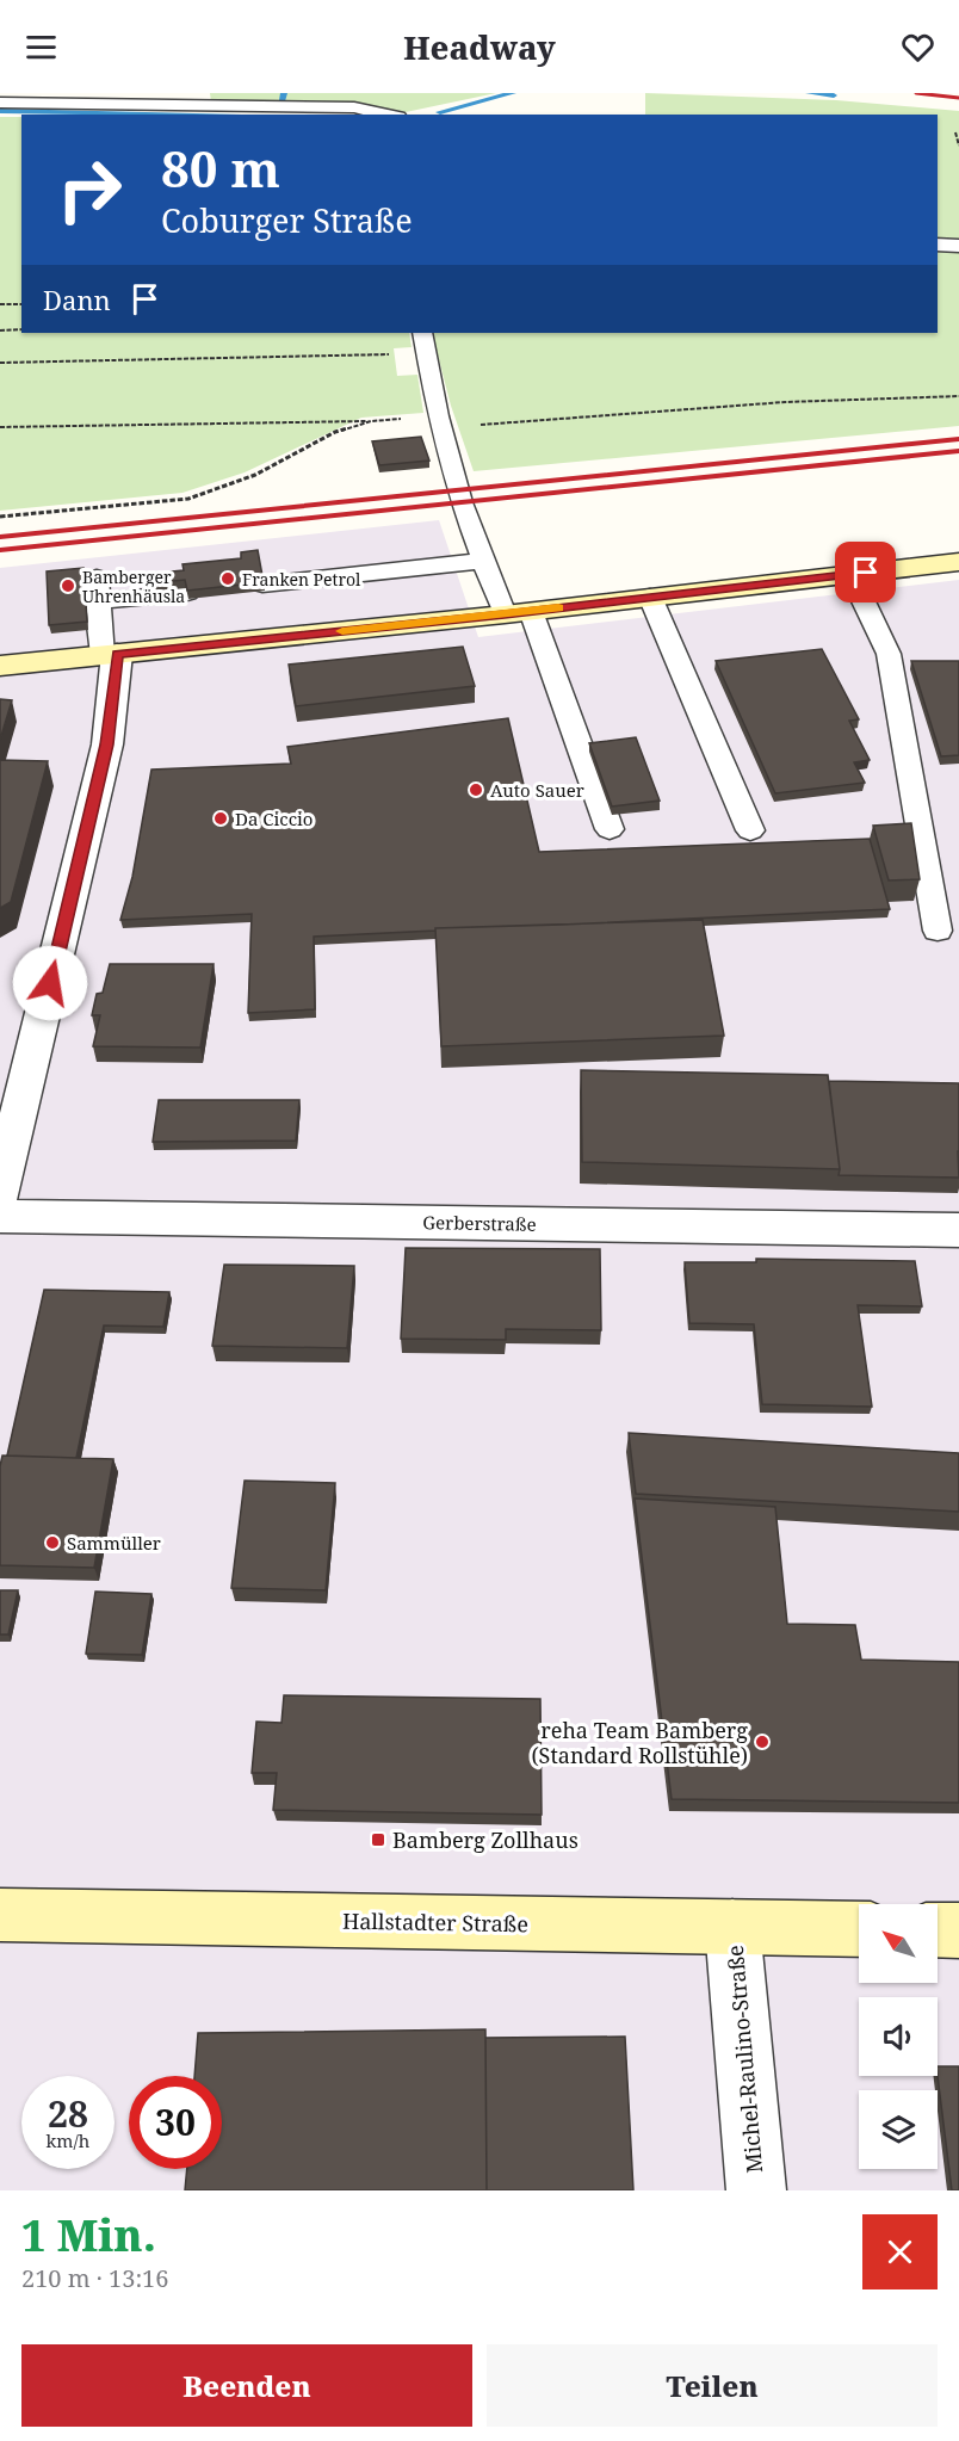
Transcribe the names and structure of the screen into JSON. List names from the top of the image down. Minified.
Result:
{"streets":{"street":["Gerberstraße","Hallstadter Straße","Michel-Raulino-Straße"]},"crossings":[["Hallstadter Straße","Michel-Raulino-Straße"]],"places":{"other":["Franken Petrol","Bamberger Uhrenhäusla","Auto Sauer","Da Ciccio","Sammüller","reha Team Bamberg (Standard Rollstühle)"],"transit":["Bamberg Zollhaus"]},"north":"top left","page":{"header":"Headway","turn":["80 m","Coburger Straße"],"then":"Dann","speed":"28 km/h","limit":"30","heading":["1 Min.","210 m · 13:16"],"buttons":["Beenden","Teilen"]}}
